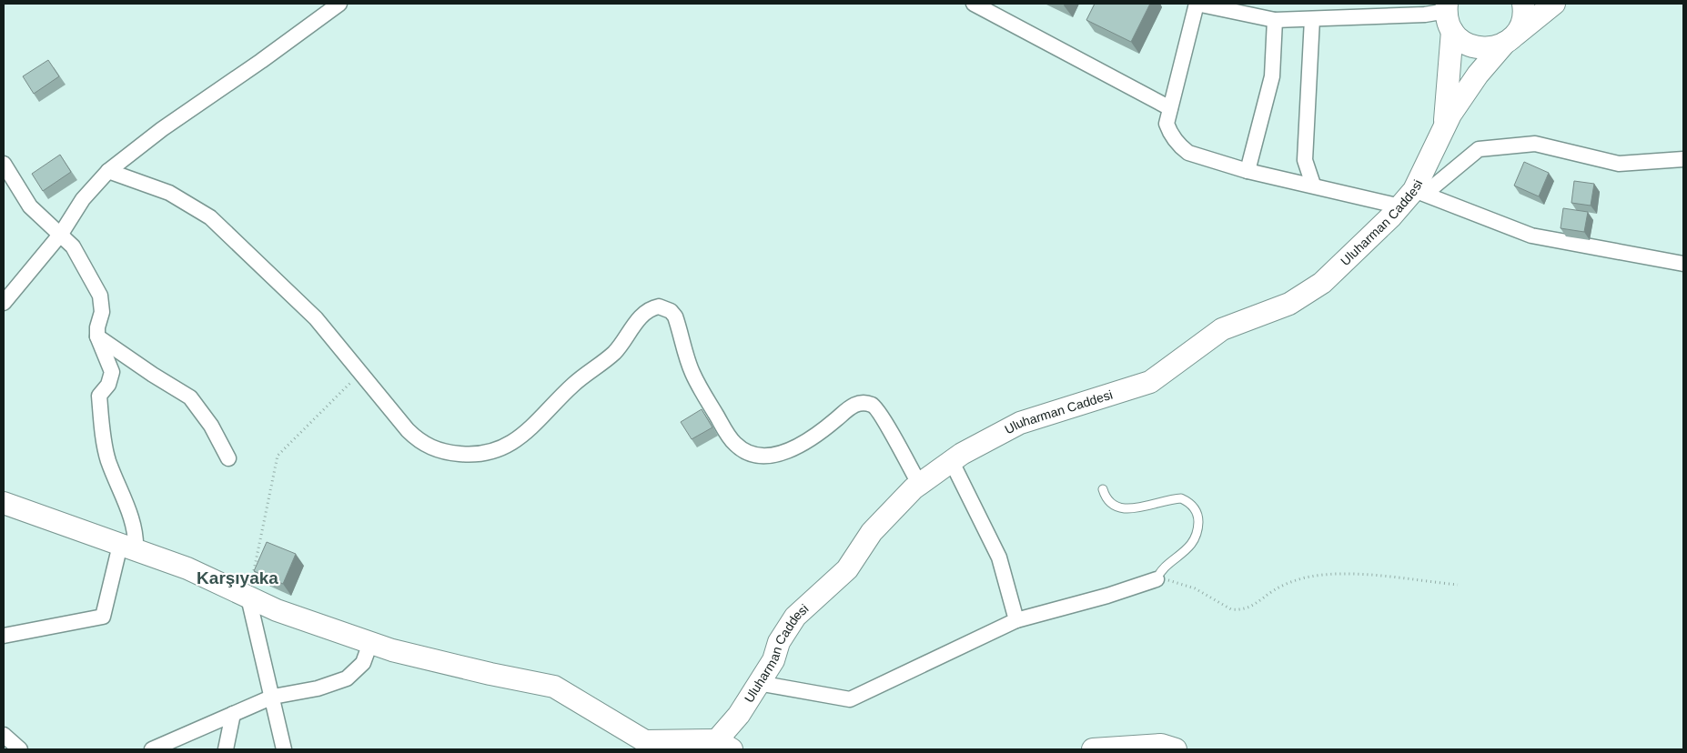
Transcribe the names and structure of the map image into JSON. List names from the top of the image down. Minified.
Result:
{"streets":{"main road":["Uluharman Caddesi"]},"districts":["Karşıyaka"]}
